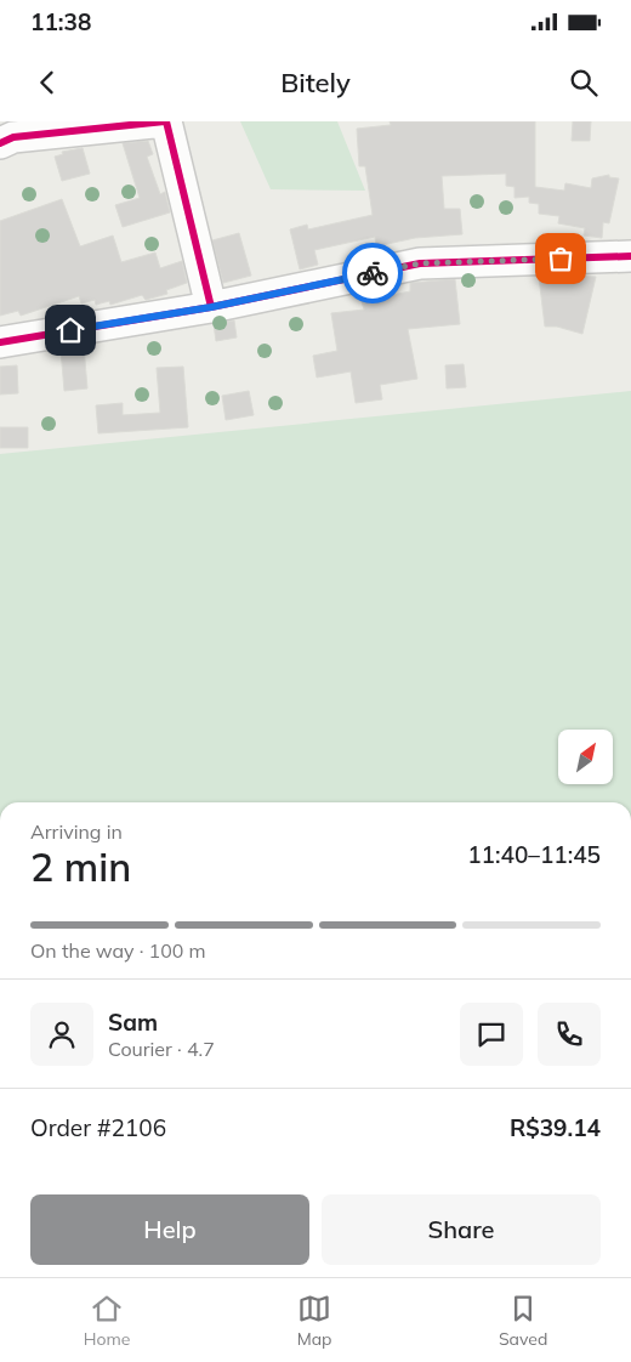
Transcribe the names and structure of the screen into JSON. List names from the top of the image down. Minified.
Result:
{"north":"top right","page":{"status":"11:38","header":"Bitely","heading":["2 min","Arriving in","11:40–11:45"],"panel":["Sam","Courier · 4.7","Order #2106","R$39.14"],"bar":"On the way · 100 m","buttons":["Help","Share"],"tabs":["Home","Map","Saved"]}}
